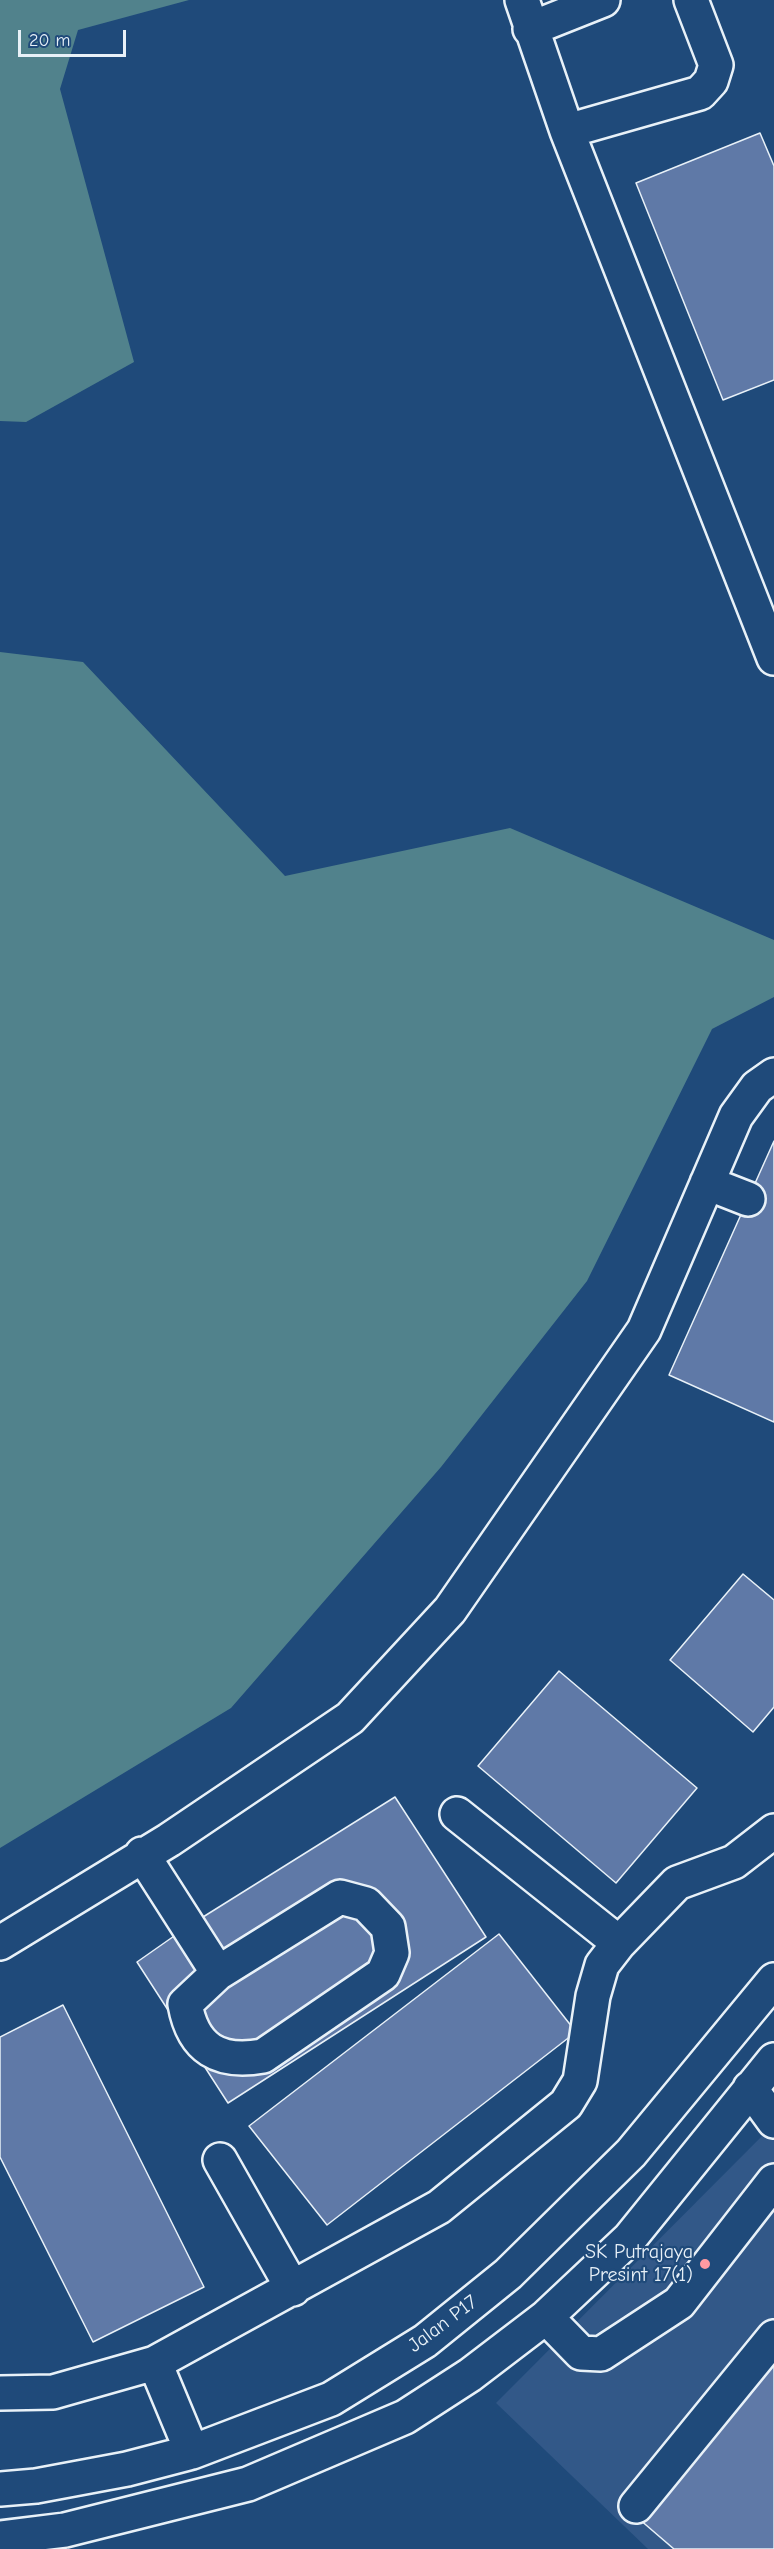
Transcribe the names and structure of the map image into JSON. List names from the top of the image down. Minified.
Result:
{"streets":{"street":["Jalan P17"]},"places":["SK Putrajaya Presint 17(1)"],"scale_bar":"20 m"}
